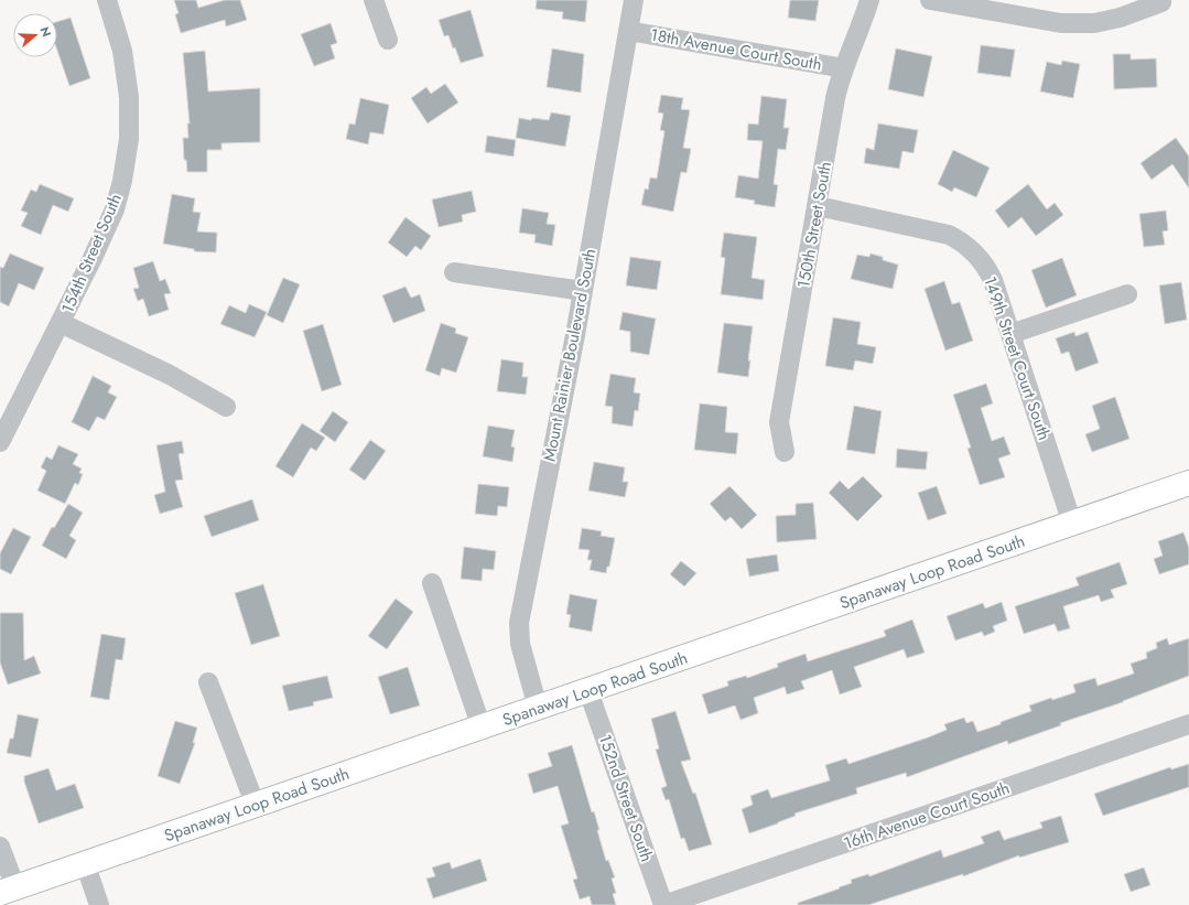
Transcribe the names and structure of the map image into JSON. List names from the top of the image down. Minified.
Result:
{"streets":{"main road":["Spanaway Loop Road South"],"street":["18th Avenue Court South","150th Street South","154th Street South","Mount Rainier Boulevard South","149th Street Court South","152nd Street South","16th Avenue Court South"]},"crossings":[["18th Avenue Court South","150th Street South"],["18th Avenue Court South","Mount Rainier Boulevard South"],["150th Street South","149th Street Court South"],["Mount Rainier Boulevard South","Spanaway Loop Road South"],["149th Street Court South","Spanaway Loop Road South"],["Spanaway Loop Road South","152nd Street South"],["152nd Street South","16th Avenue Court South"]],"north":"right"}
